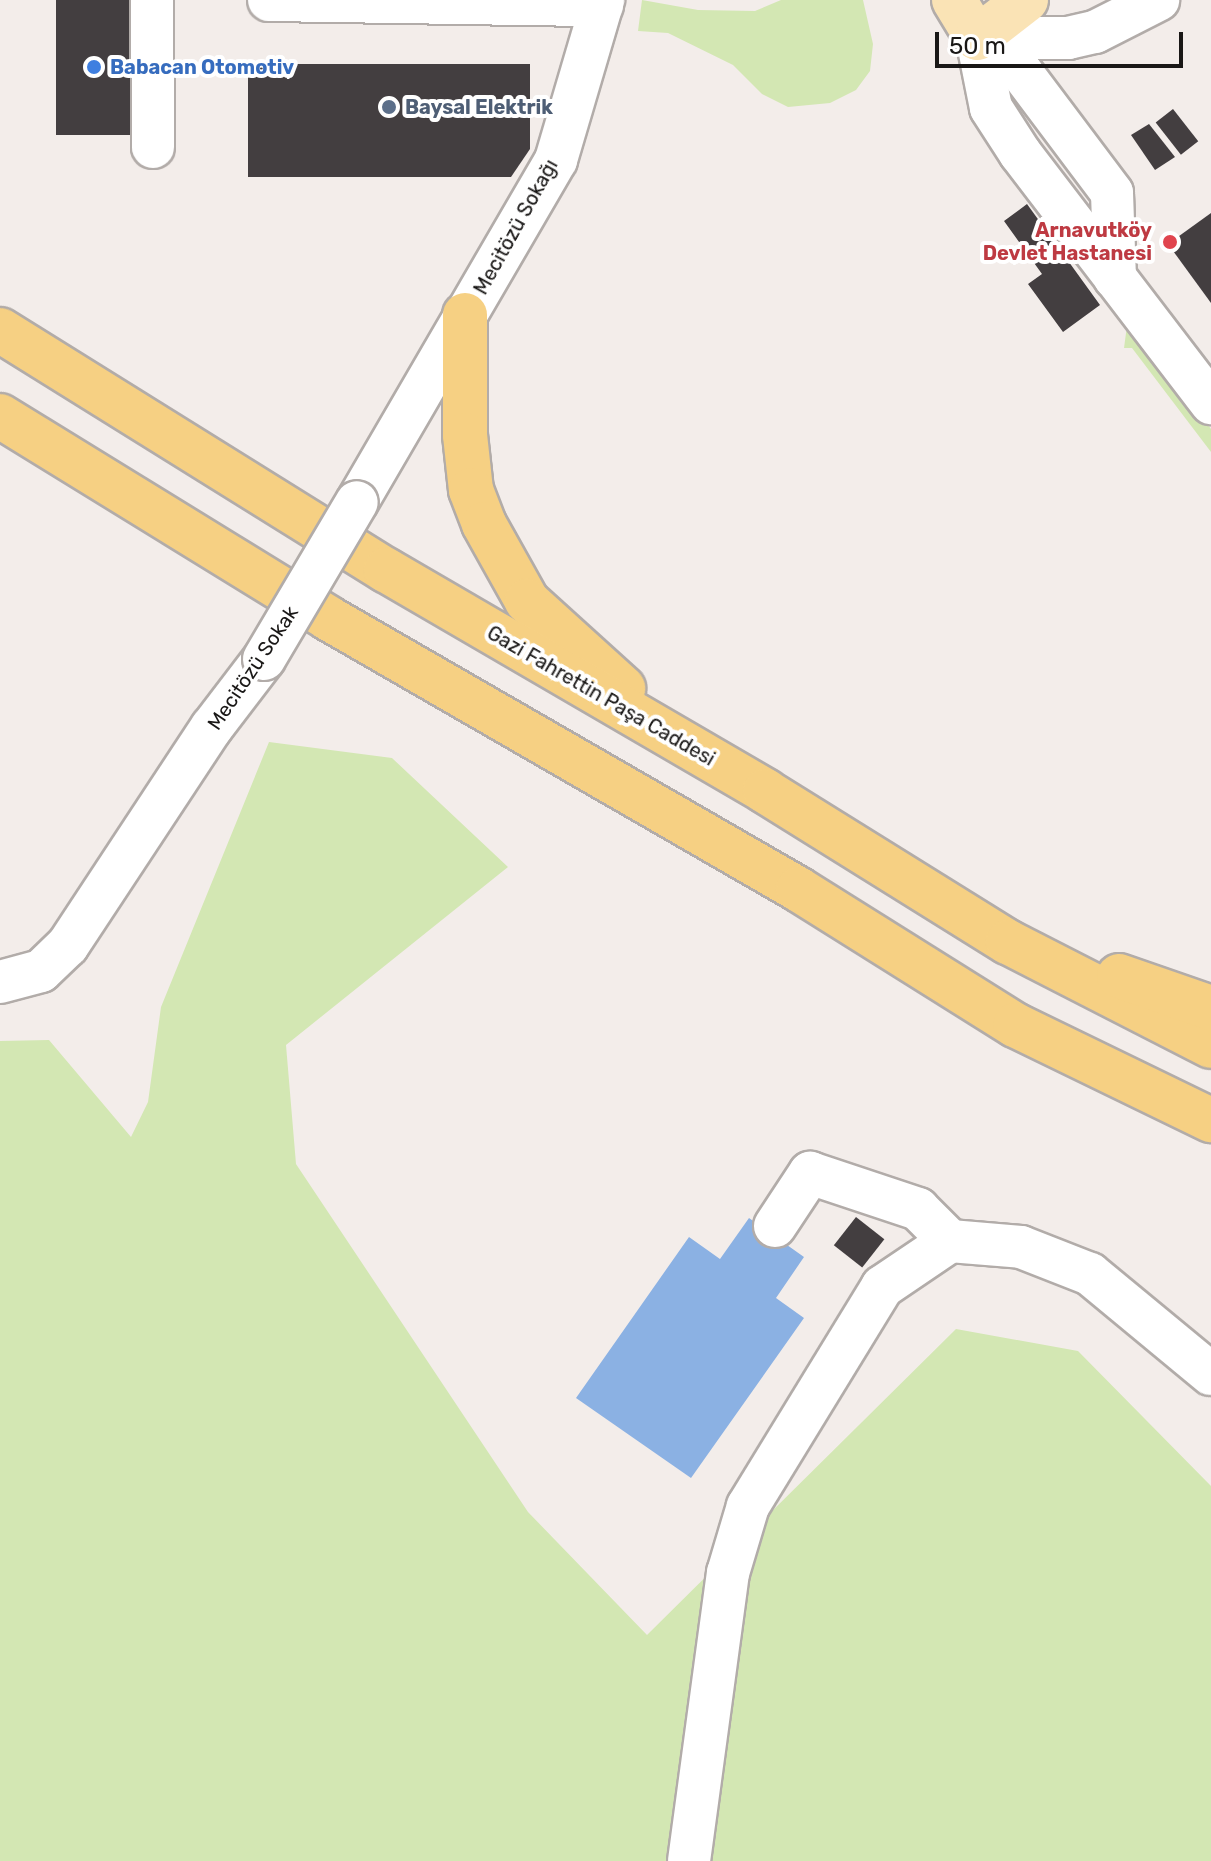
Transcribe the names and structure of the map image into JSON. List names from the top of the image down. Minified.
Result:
{"streets":{"highway":["Gazi Fahrettin Paşa Caddesi"],"street":["Mecitözü Sokağı","Mecitözü Sokak"]},"crossings":[["Mecitözü Sokağı","Mecitözü Sokak"]],"places":["Babacan Otomotiv","Baysal Elektrik","Arnavutköy Devlet Hastanesi"],"scale_bar":"50 m"}
